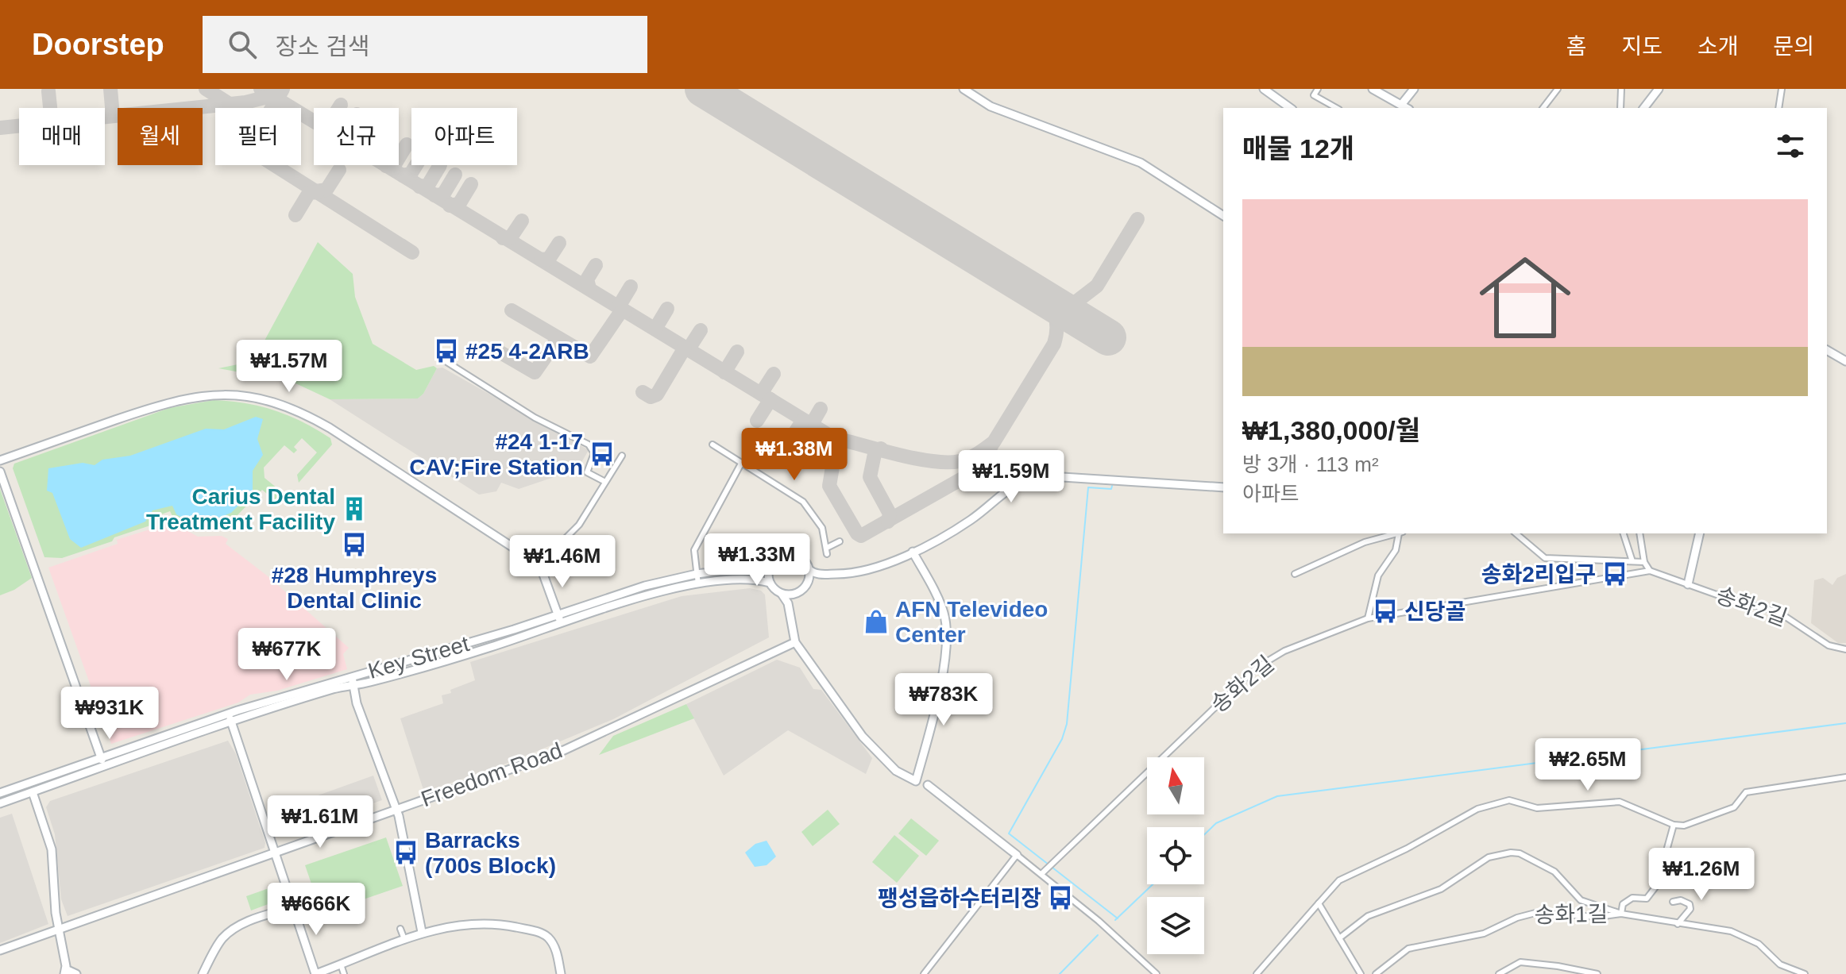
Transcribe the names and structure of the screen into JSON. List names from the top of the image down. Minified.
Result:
{"streets":{"street":["송화2길","Key Street","Freedom Road","송화1길"]},"places":{"bus stop":["#25 4-2ARB","#24 1-17 CAV;Fire Station","#28 Humphreys Dental Clinic","송화2리입구","신당골","Barracks (700s Block)","팽성읍하수터리장"],"building":["Carius Dental Treatment Facility"],"shop":["AFN Televideo Center"]},"north":"top","page":{"header":"Doorstep","search":"장소 검색","nav":["홈","지도","소개","문의"],"chip":["매매","월세","필터","신규","아파트"],"heading":"매물 12개","list":[{"name":"₩1,380,000/월","note":"방 3개 · 113 m² · 아파트"}],"price":["₩1.57M","₩1.38M","₩1.59M","₩1.33M","₩1.46M","₩677K","₩783K","₩931K","₩2.65M","₩1.61M","₩1.26M","₩666K"]}}
